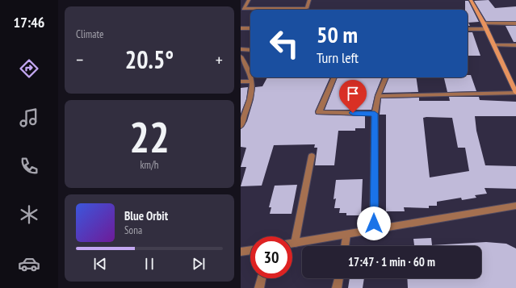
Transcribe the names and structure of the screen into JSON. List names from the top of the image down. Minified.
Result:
{"page":{"tabs":"17:46","tile":["Climate",["22","km/h"]],"turn":["50 m","Turn left"],"heat":["−","20.5°","+"],"song":["Blue Orbit","Sona"],"limit":"30","trip":"17:47 · 1 min · 60 m"}}
